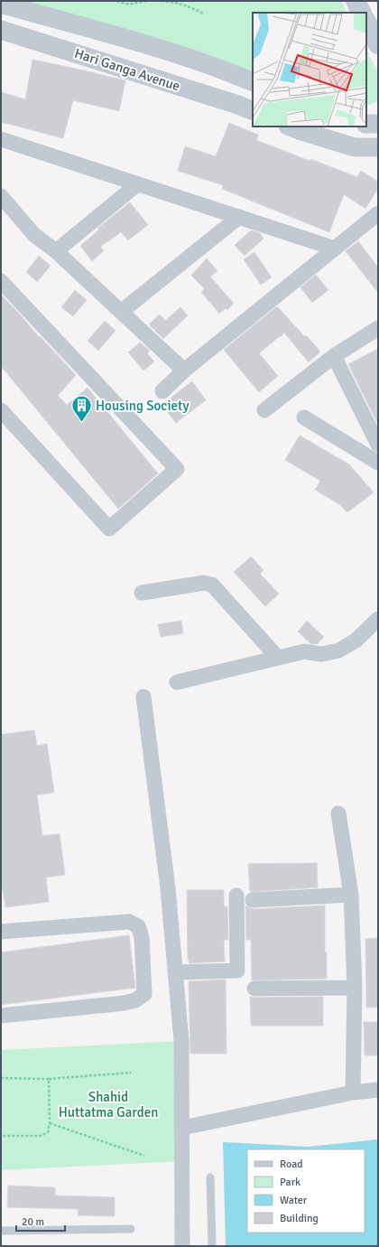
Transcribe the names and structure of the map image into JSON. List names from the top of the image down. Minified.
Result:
{"streets":{"street":["Hari Ganga Avenue"]},"parks":["Shahid Huttatma Garden"],"places":{"building":["Housing Society"]},"legend":["Road","Park","Water","Building"],"scale_bar":"20 m"}
